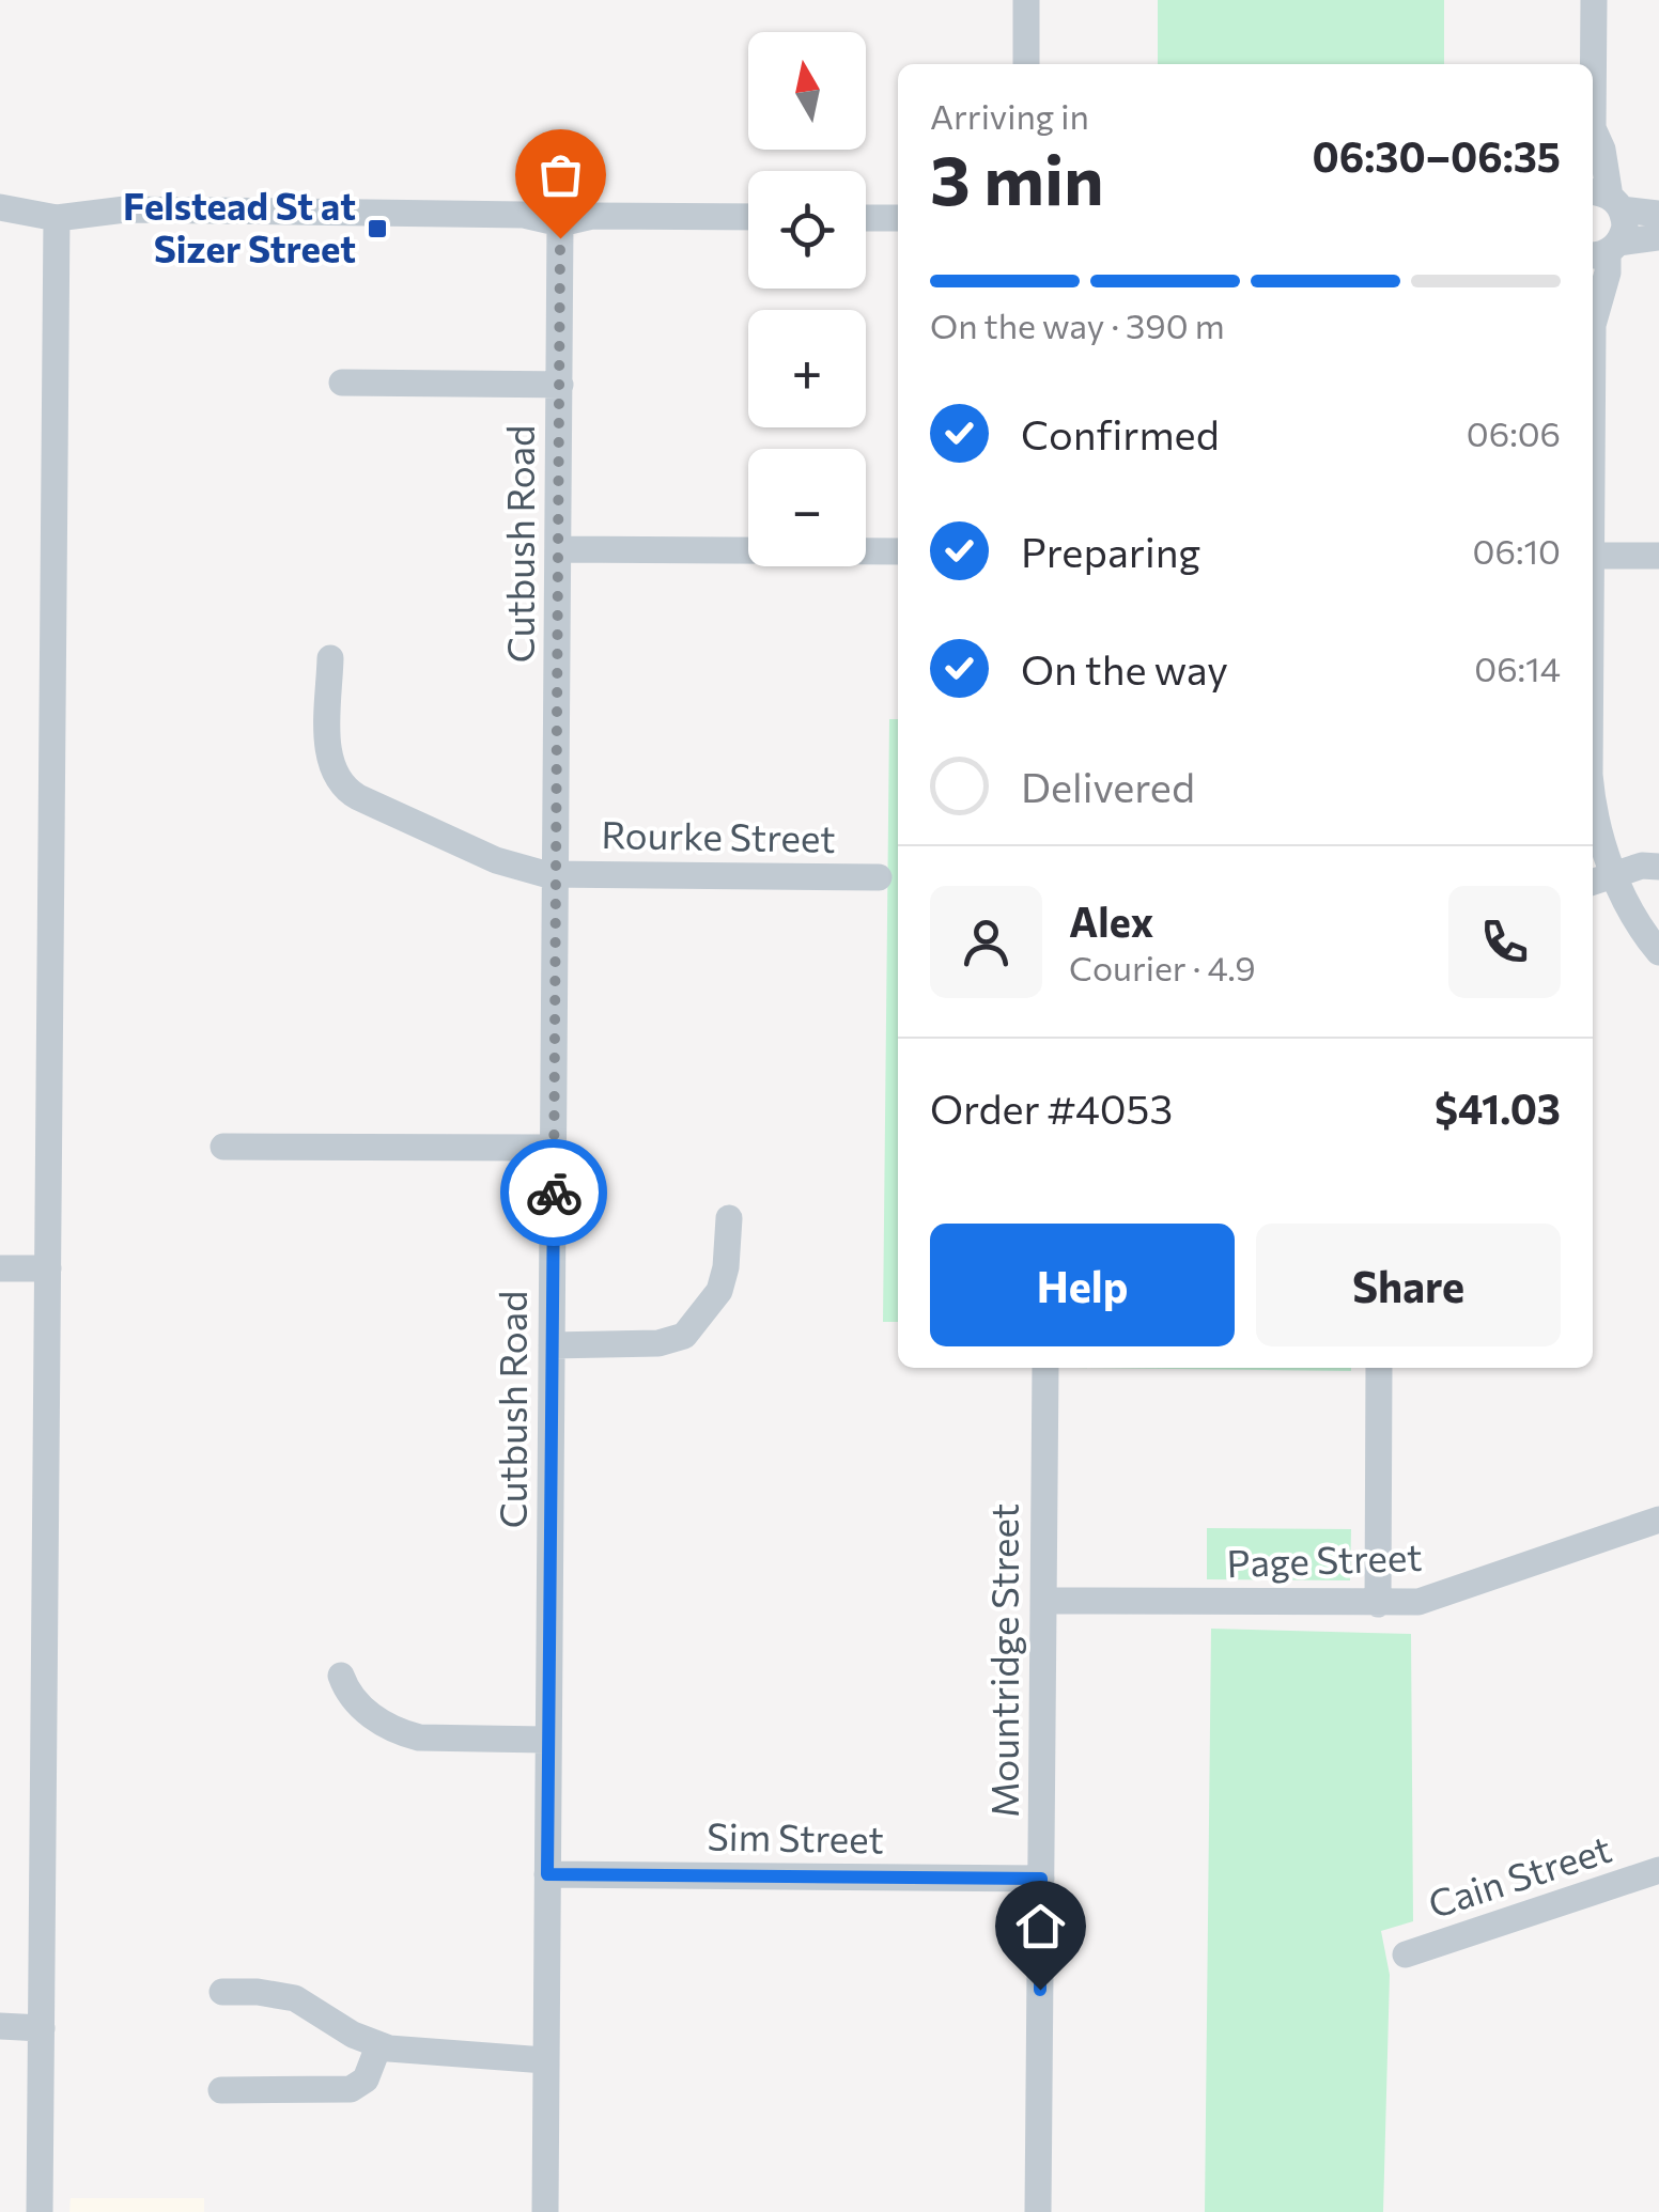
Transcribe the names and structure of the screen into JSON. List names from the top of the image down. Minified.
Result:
{"streets":{"street":["Cutbush Road","Rourke Street","Page Street","Mountridge Street","Sim Street","Cain Street"]},"crossings":[["Cutbush Road","Rourke Street"],["Cutbush Road","Sim Street"],["Page Street","Mountridge Street"],["Mountridge Street","Sim Street"]],"places":{"transit":["Felstead St at Sizer Street"]},"north":"top","page":{"map_buttons":["+","−"],"heading":["3 min","Arriving in","06:30–06:35"],"panel":["Alex","Courier · 4.9","Order #4053","$41.03"],"bar":"On the way · 390 m","list":[["Confirmed","06:06"],["Preparing","06:10"],["On the way","06:14"],"Delivered"],"buttons":["Help","Share"]}}
